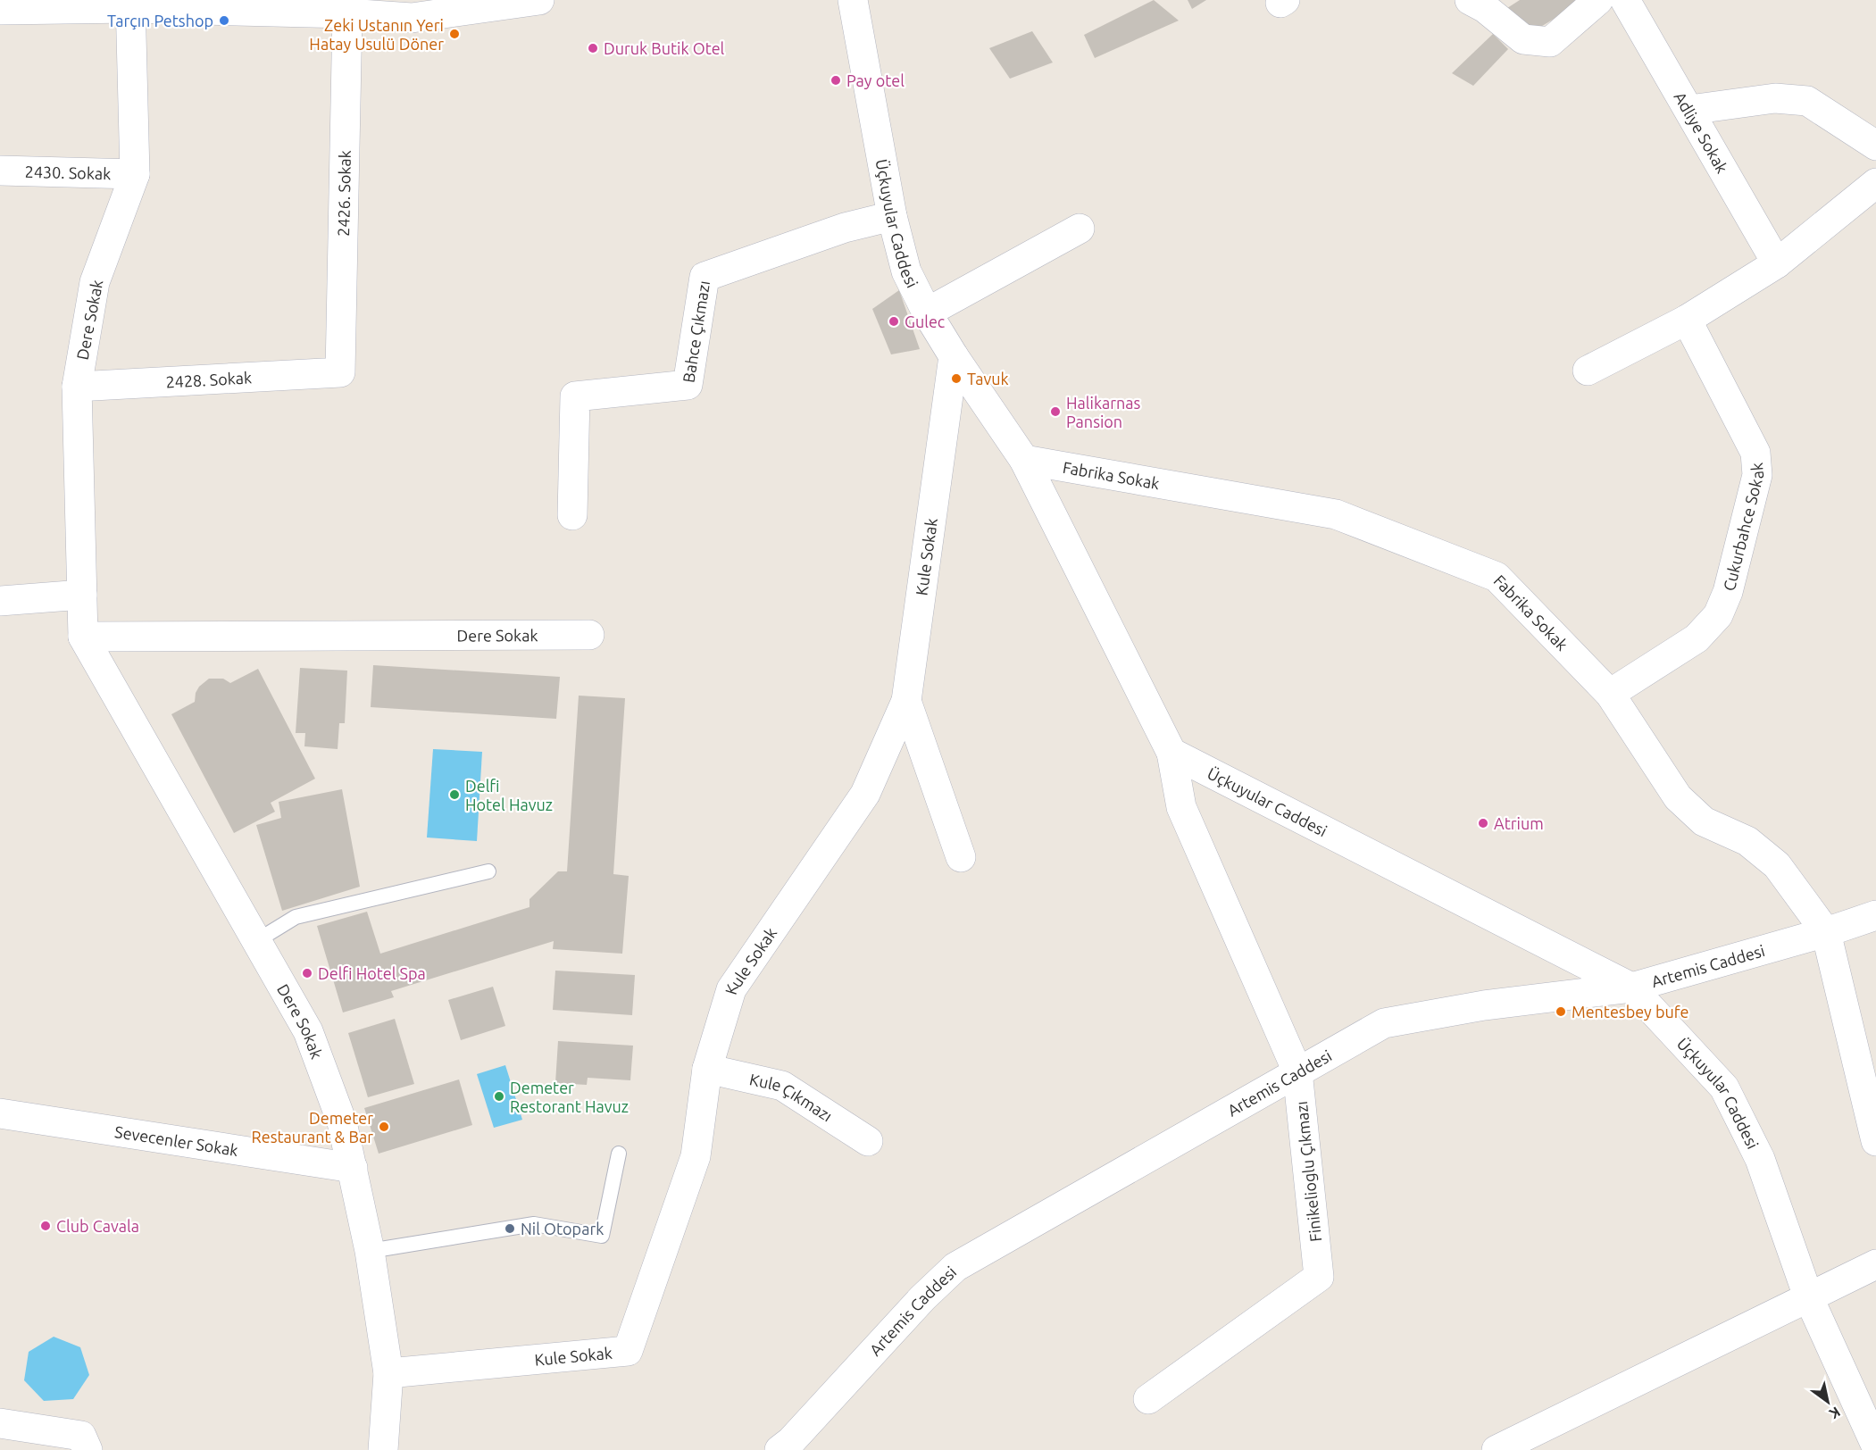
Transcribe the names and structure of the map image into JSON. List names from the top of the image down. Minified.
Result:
{"streets":{"street":["Adliye Sokak","2430. Sokak","2426. Sokak","Üçkuyular Caddesi","Dere Sokak","Bahce Çıkmazı","2428. Sokak","Fabrika Sokak","Cukurbahce Sokak","Kule Sokak","Artemis Caddesi","Kule Çıkmazı","Sevecenler Sokak","Finikelioglu Çıkmazı"]},"crossings":[["2430. Sokak","Dere Sokak"],["2426. Sokak","2428. Sokak"],["Üçkuyular Caddesi","Bahce Çıkmazı"],["Üçkuyular Caddesi","Fabrika Sokak"],["Üçkuyular Caddesi","Kule Sokak"],["Üçkuyular Caddesi","Artemis Caddesi"],["Üçkuyular Caddesi","Finikelioglu Çıkmazı"],["Dere Sokak","2428. Sokak"],["Dere Sokak","Kule Sokak"],["Dere Sokak","Sevecenler Sokak"],["Fabrika Sokak","Cukurbahce Sokak"],["Fabrika Sokak","Artemis Caddesi"],["Kule Sokak","Kule Çıkmazı"],["Artemis Caddesi","Finikelioglu Çıkmazı"]],"places":["Tarçın Petshop","Zeki Ustanın Yeri Hatay Usulü Döner","Duruk Butik Otel","Pay otel","Gulec","Tavuk","Halikarnas Pansion","Delfi Hotel Havuz","Atrium","Delfi Hotel Spa","Mentesbey bufe","Demeter Restorant Havuz","Demeter Restaurant & Bar","Club Cavala","Nil Otopark"],"north":"bottom right"}
